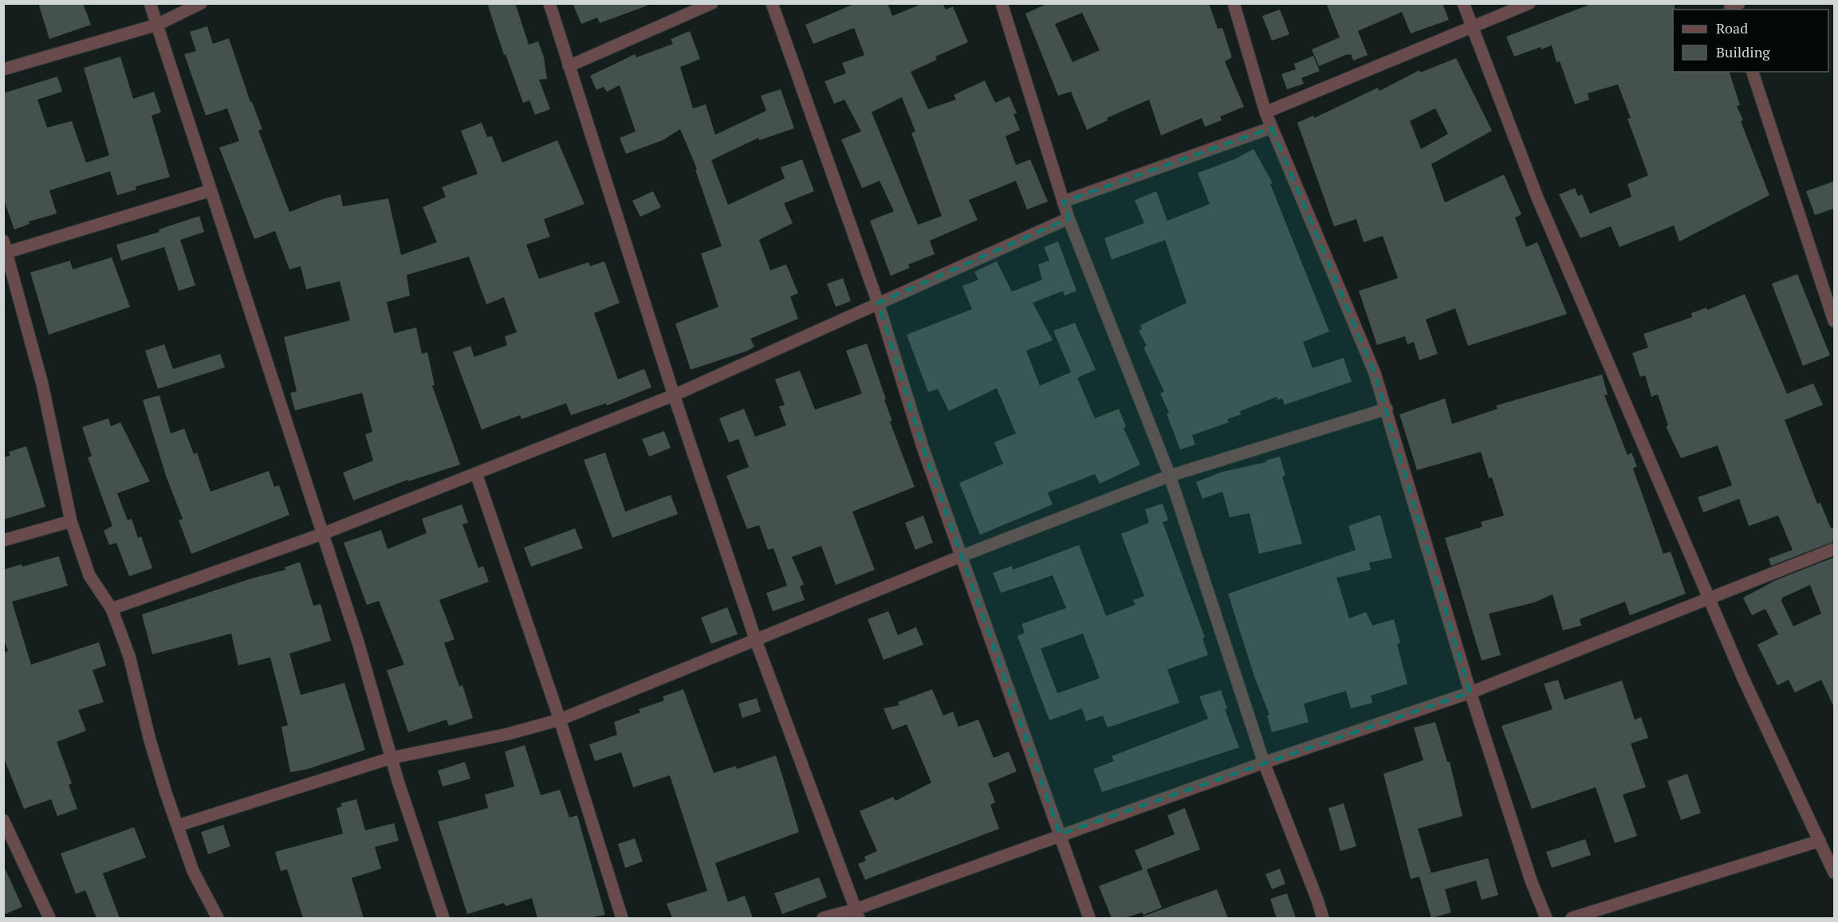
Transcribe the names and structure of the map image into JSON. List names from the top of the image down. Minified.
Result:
{"legend":["Road","Building"]}
